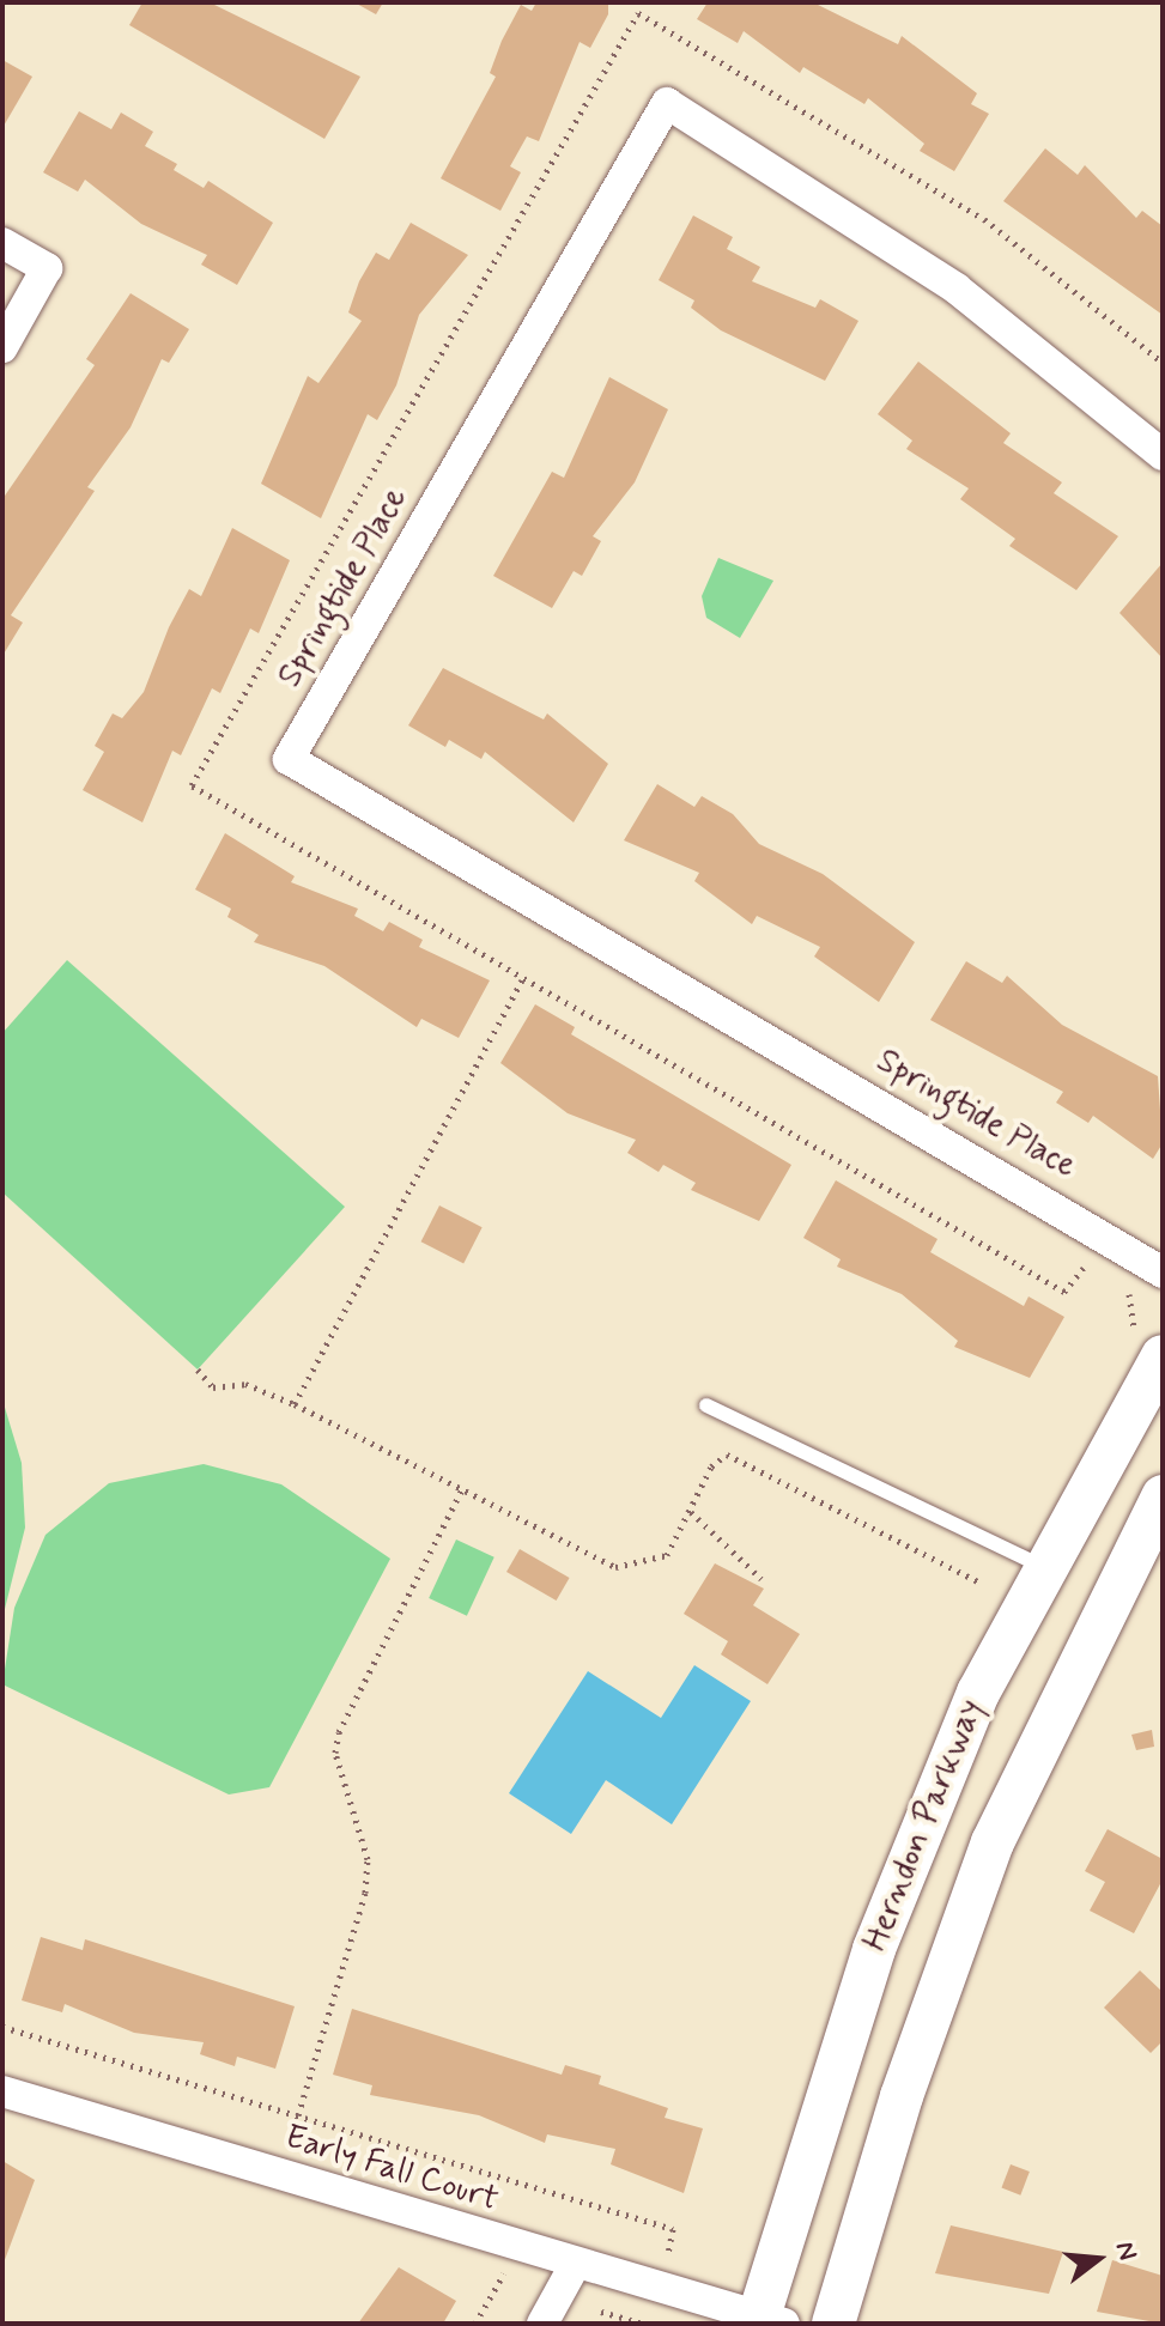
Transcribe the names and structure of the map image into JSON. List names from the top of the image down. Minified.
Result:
{"streets":{"main road":["Herndon Parkway"],"street":["Springtide Place","Early Fall Court"]},"crossings":[["Herndon Parkway","Early Fall Court"]],"north":"right"}
